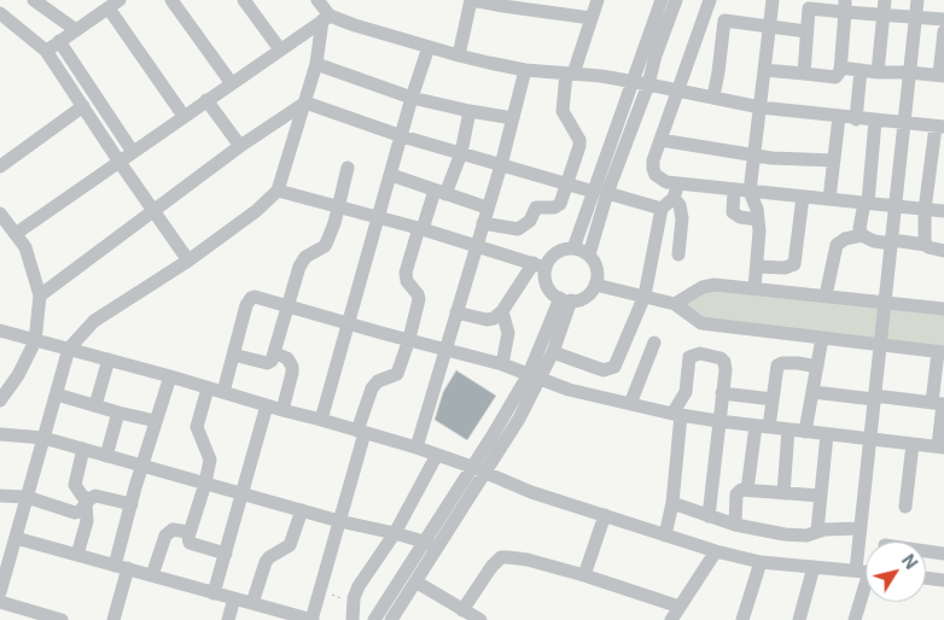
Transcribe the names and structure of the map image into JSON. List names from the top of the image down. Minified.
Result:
{"north":"top right"}
